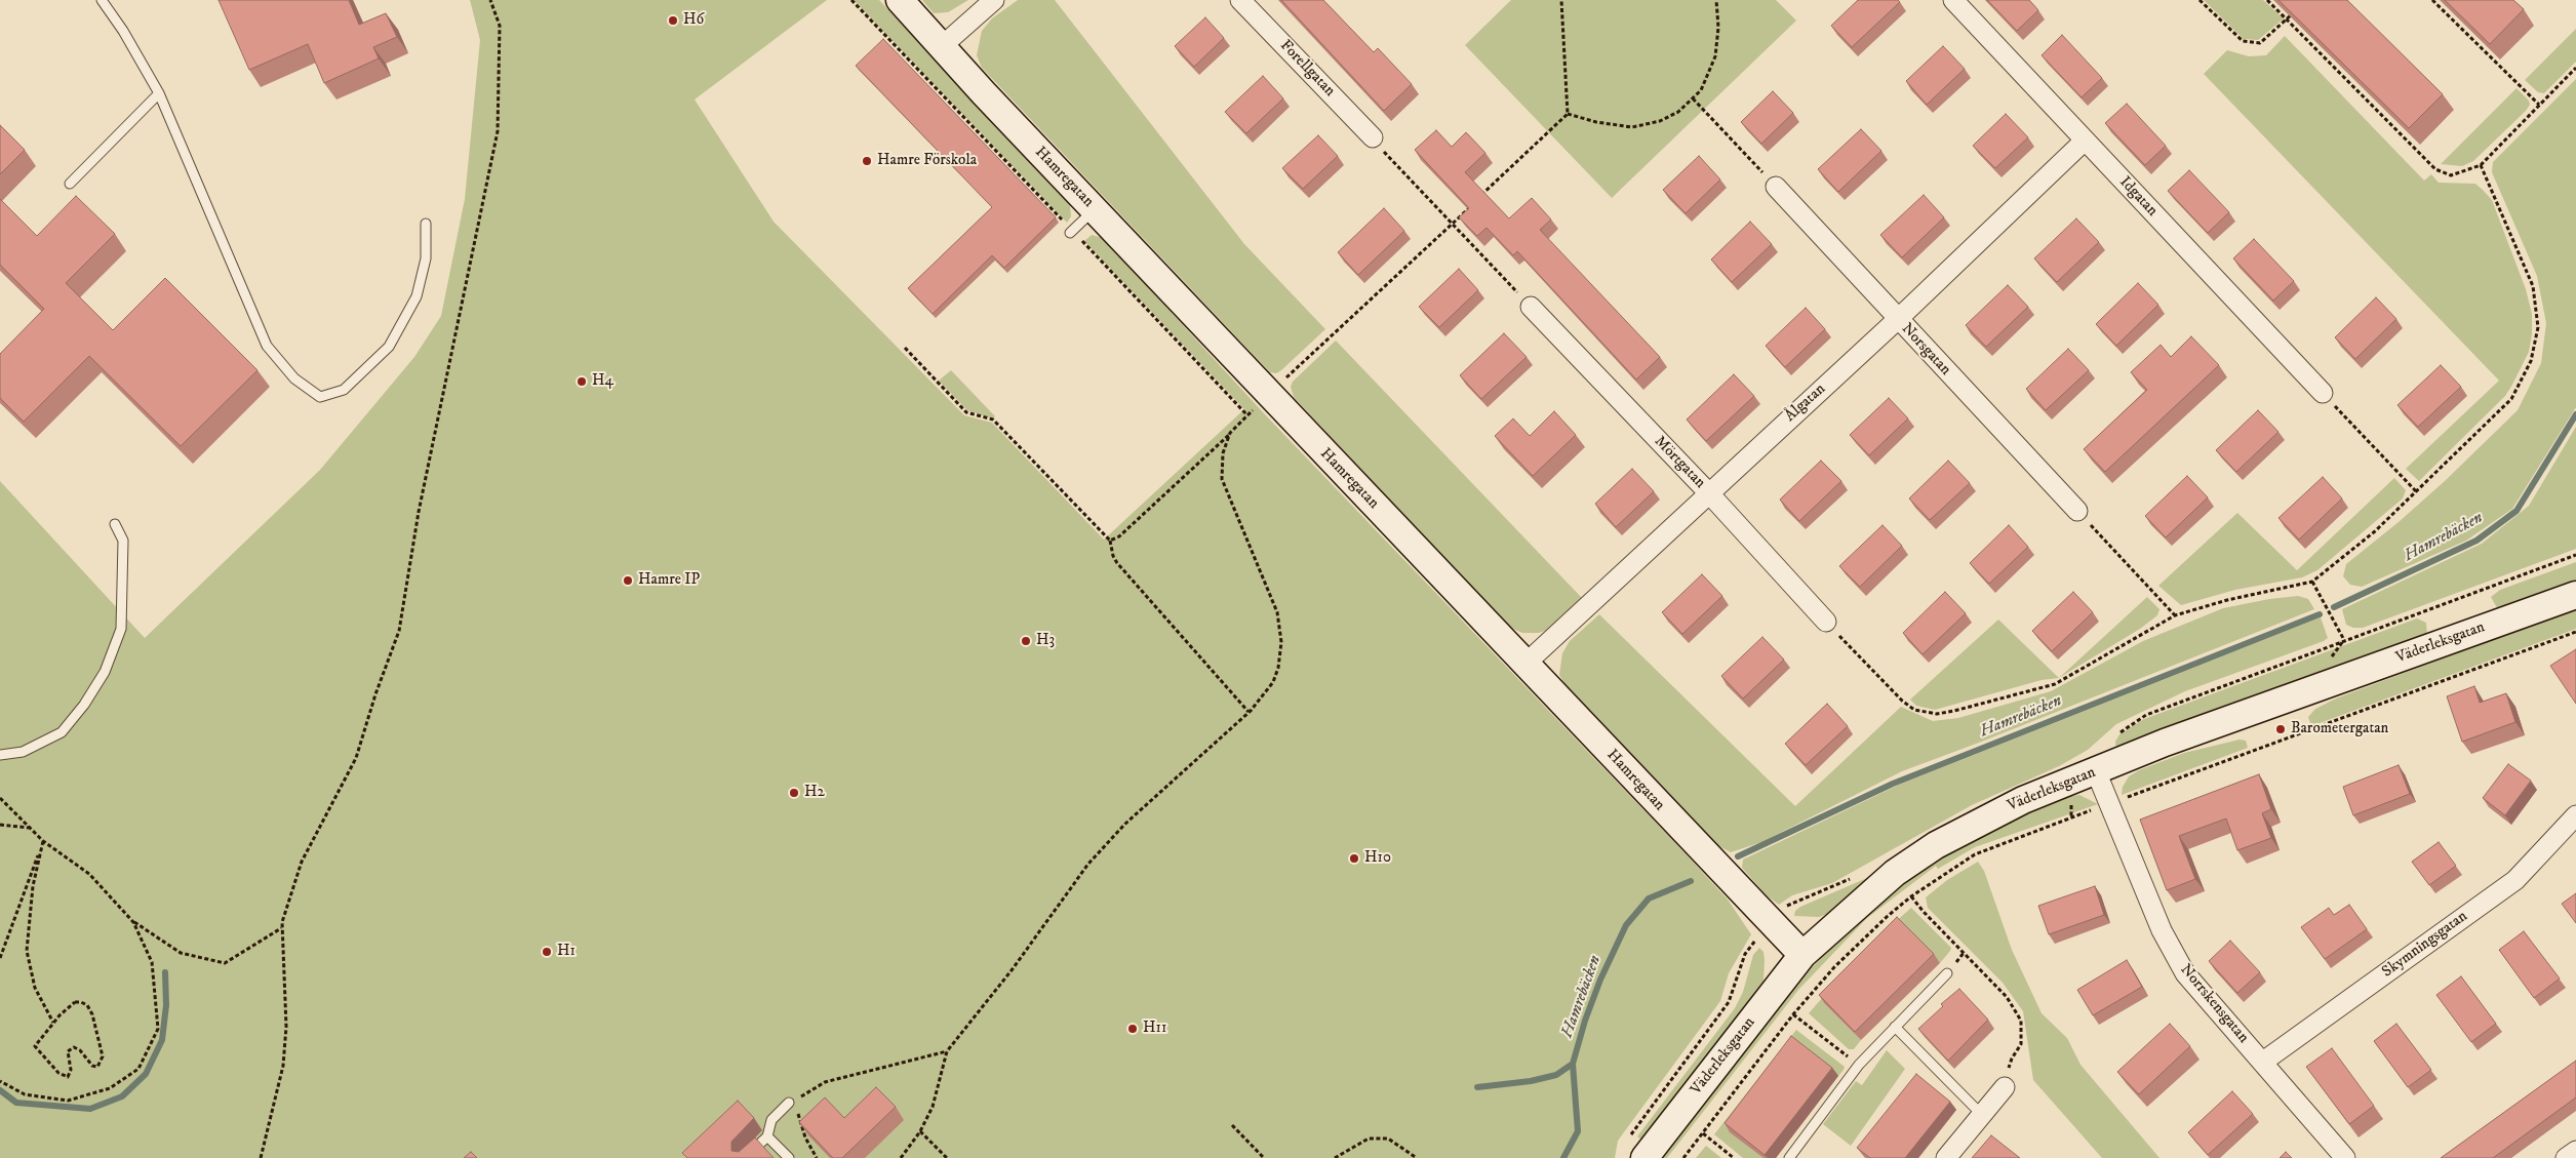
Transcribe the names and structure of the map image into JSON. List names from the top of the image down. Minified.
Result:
{"streets":{"street":["Forellgatan","Hamregatan","Idgatan","Norsgatan","Ålgatan","Mörtgatan","Väderleksgatan","Skymningsgatan","Norrskensgatan"]},"crossings":[["Hamregatan","Ålgatan"],["Hamregatan","Väderleksgatan"],["Idgatan","Ålgatan"],["Norsgatan","Ålgatan"],["Ålgatan","Mörtgatan"],["Väderleksgatan","Norrskensgatan"],["Skymningsgatan","Norrskensgatan"]],"water":["Hamrebäcken"],"places":["H6","Hamre Förskola","H4","Hamre IP","H3","Barometergatan","H2","H10","H1","H11"]}
